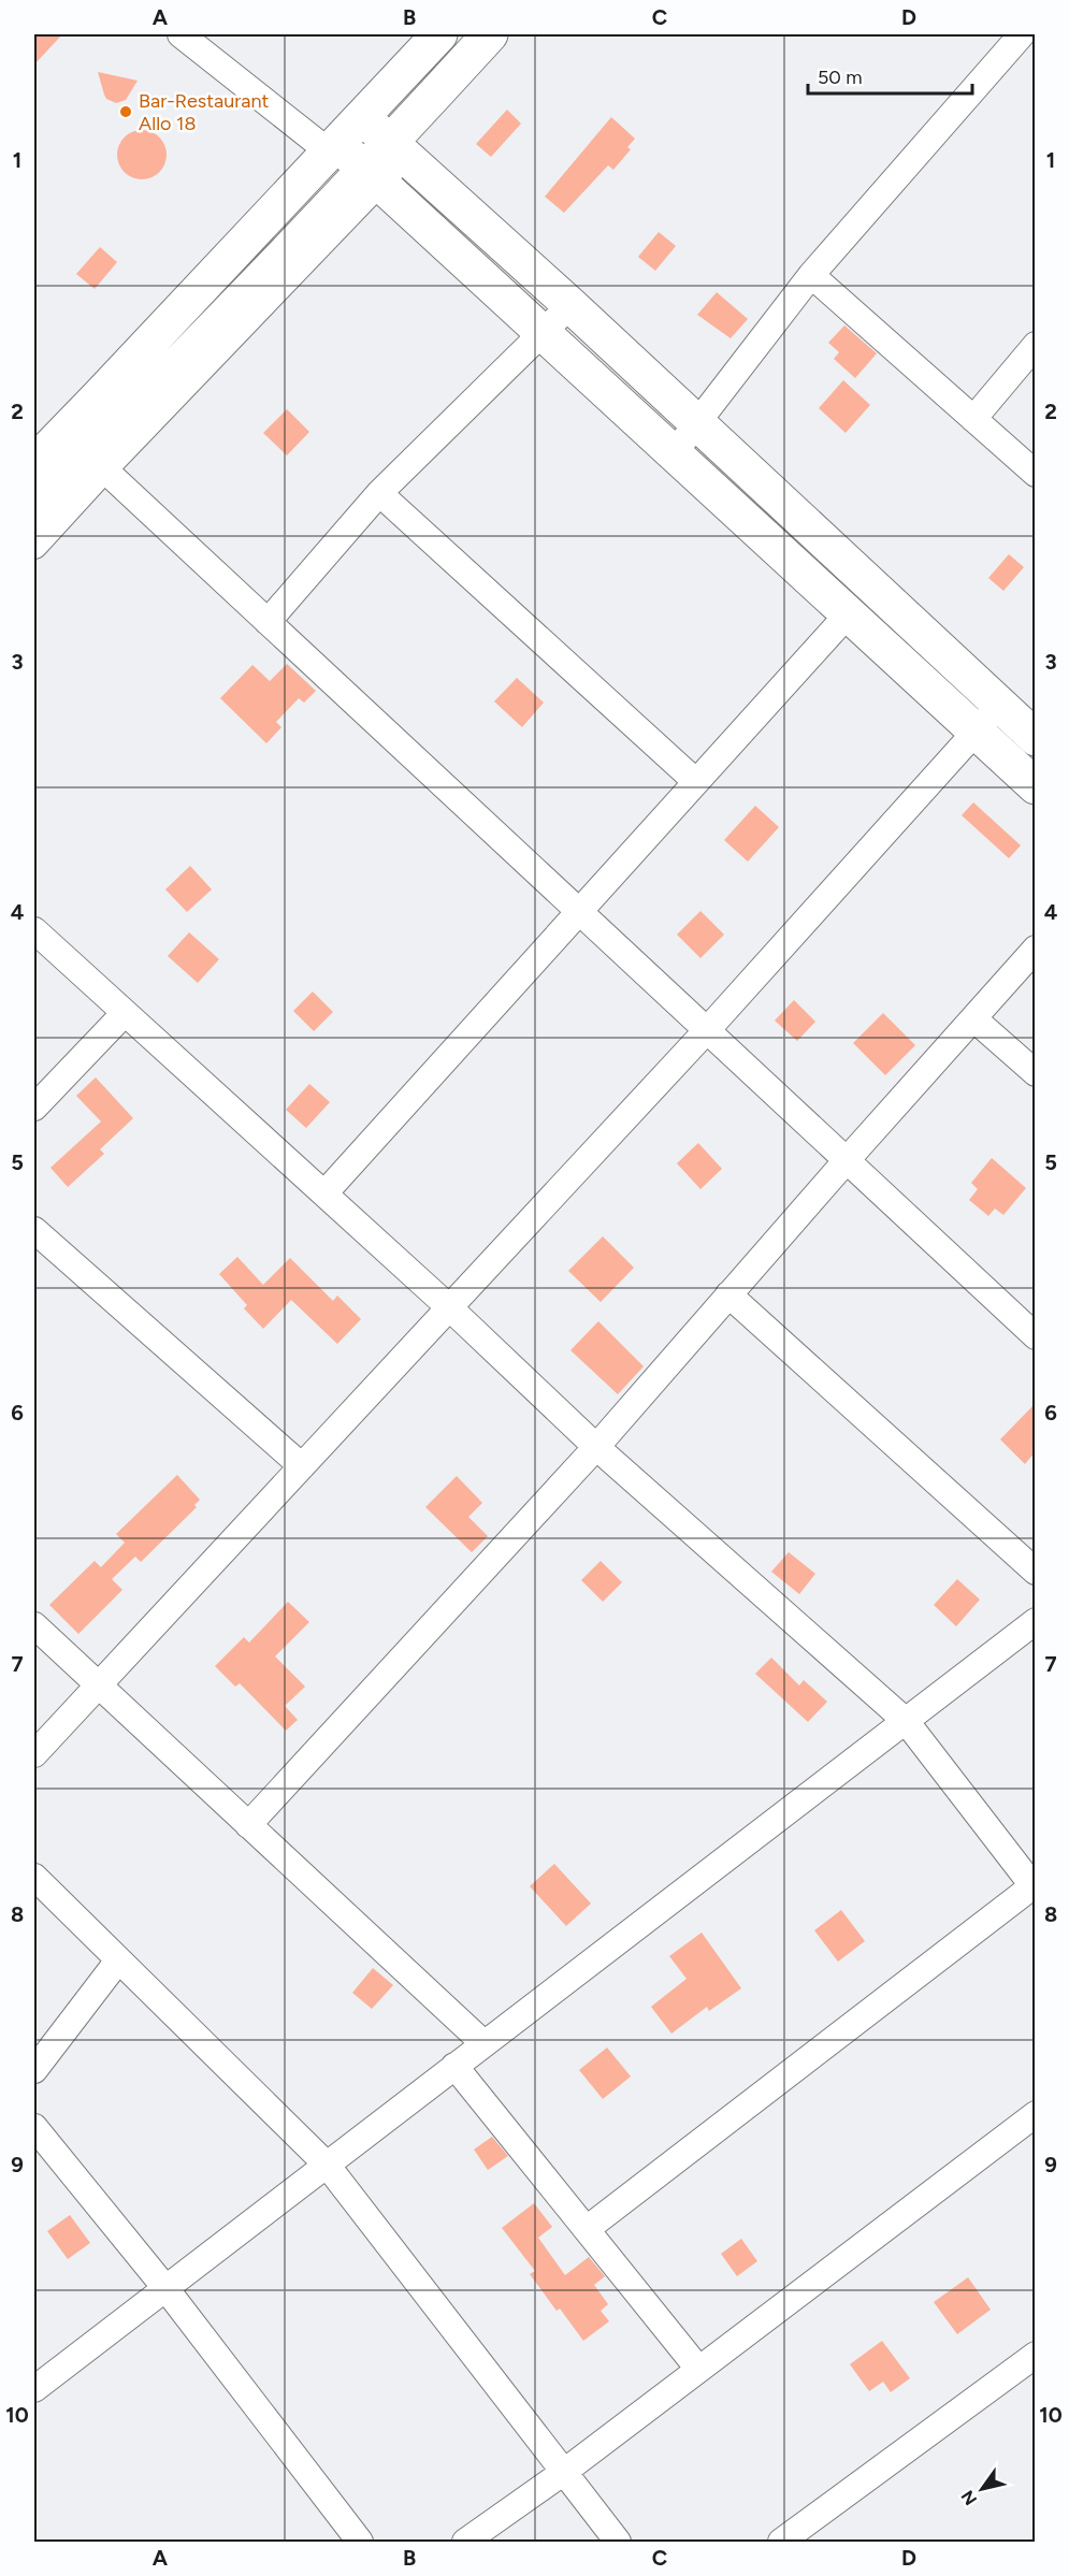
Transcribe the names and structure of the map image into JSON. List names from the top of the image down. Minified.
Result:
{"places":["Bar-Restaurant Allo 18"],"scale_bar":"50 m","north":"bottom left","grid":{"columns":["A","B","C","D"],"rows":["1","2","3","4","5","6","7","8","9","10"]}}
